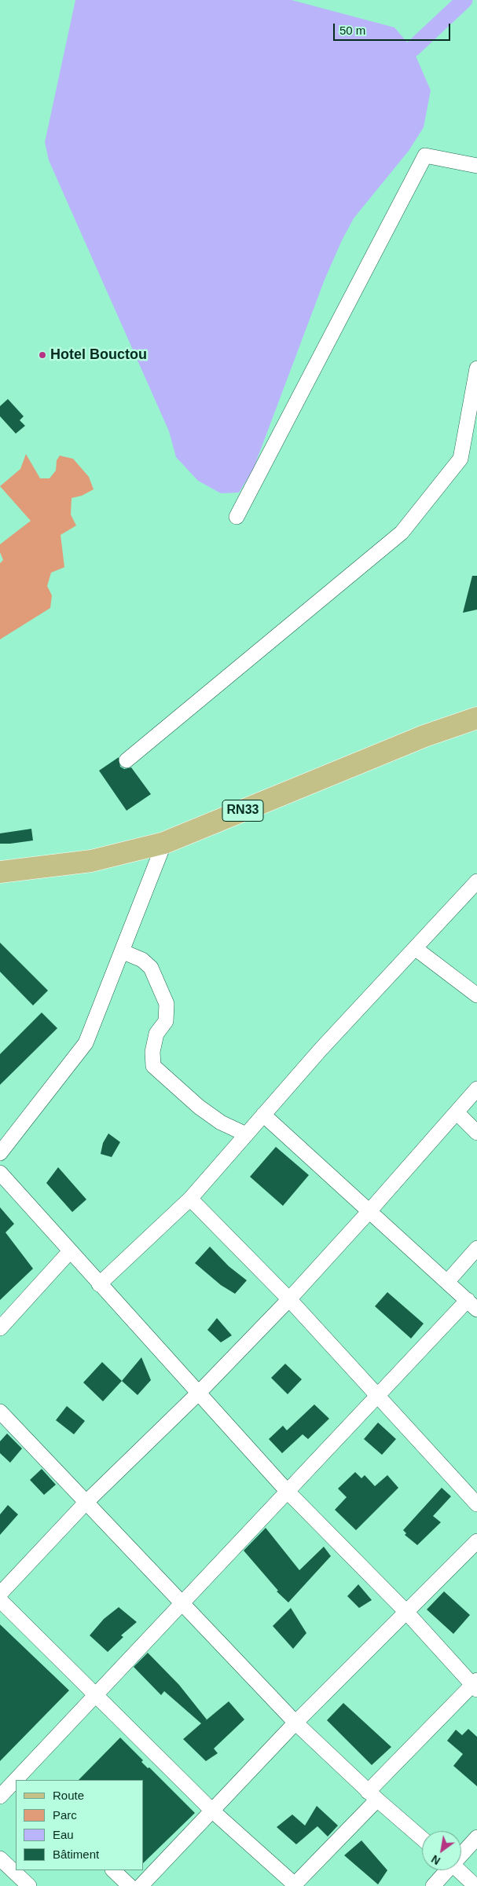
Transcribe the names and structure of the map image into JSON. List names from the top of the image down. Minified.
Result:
{"streets":{"main road":["RN33"]},"places":["Hotel Bouctou"],"legend":["Route","Parc","Eau","Bâtiment"],"scale_bar":"50 m","north":"bottom left"}
